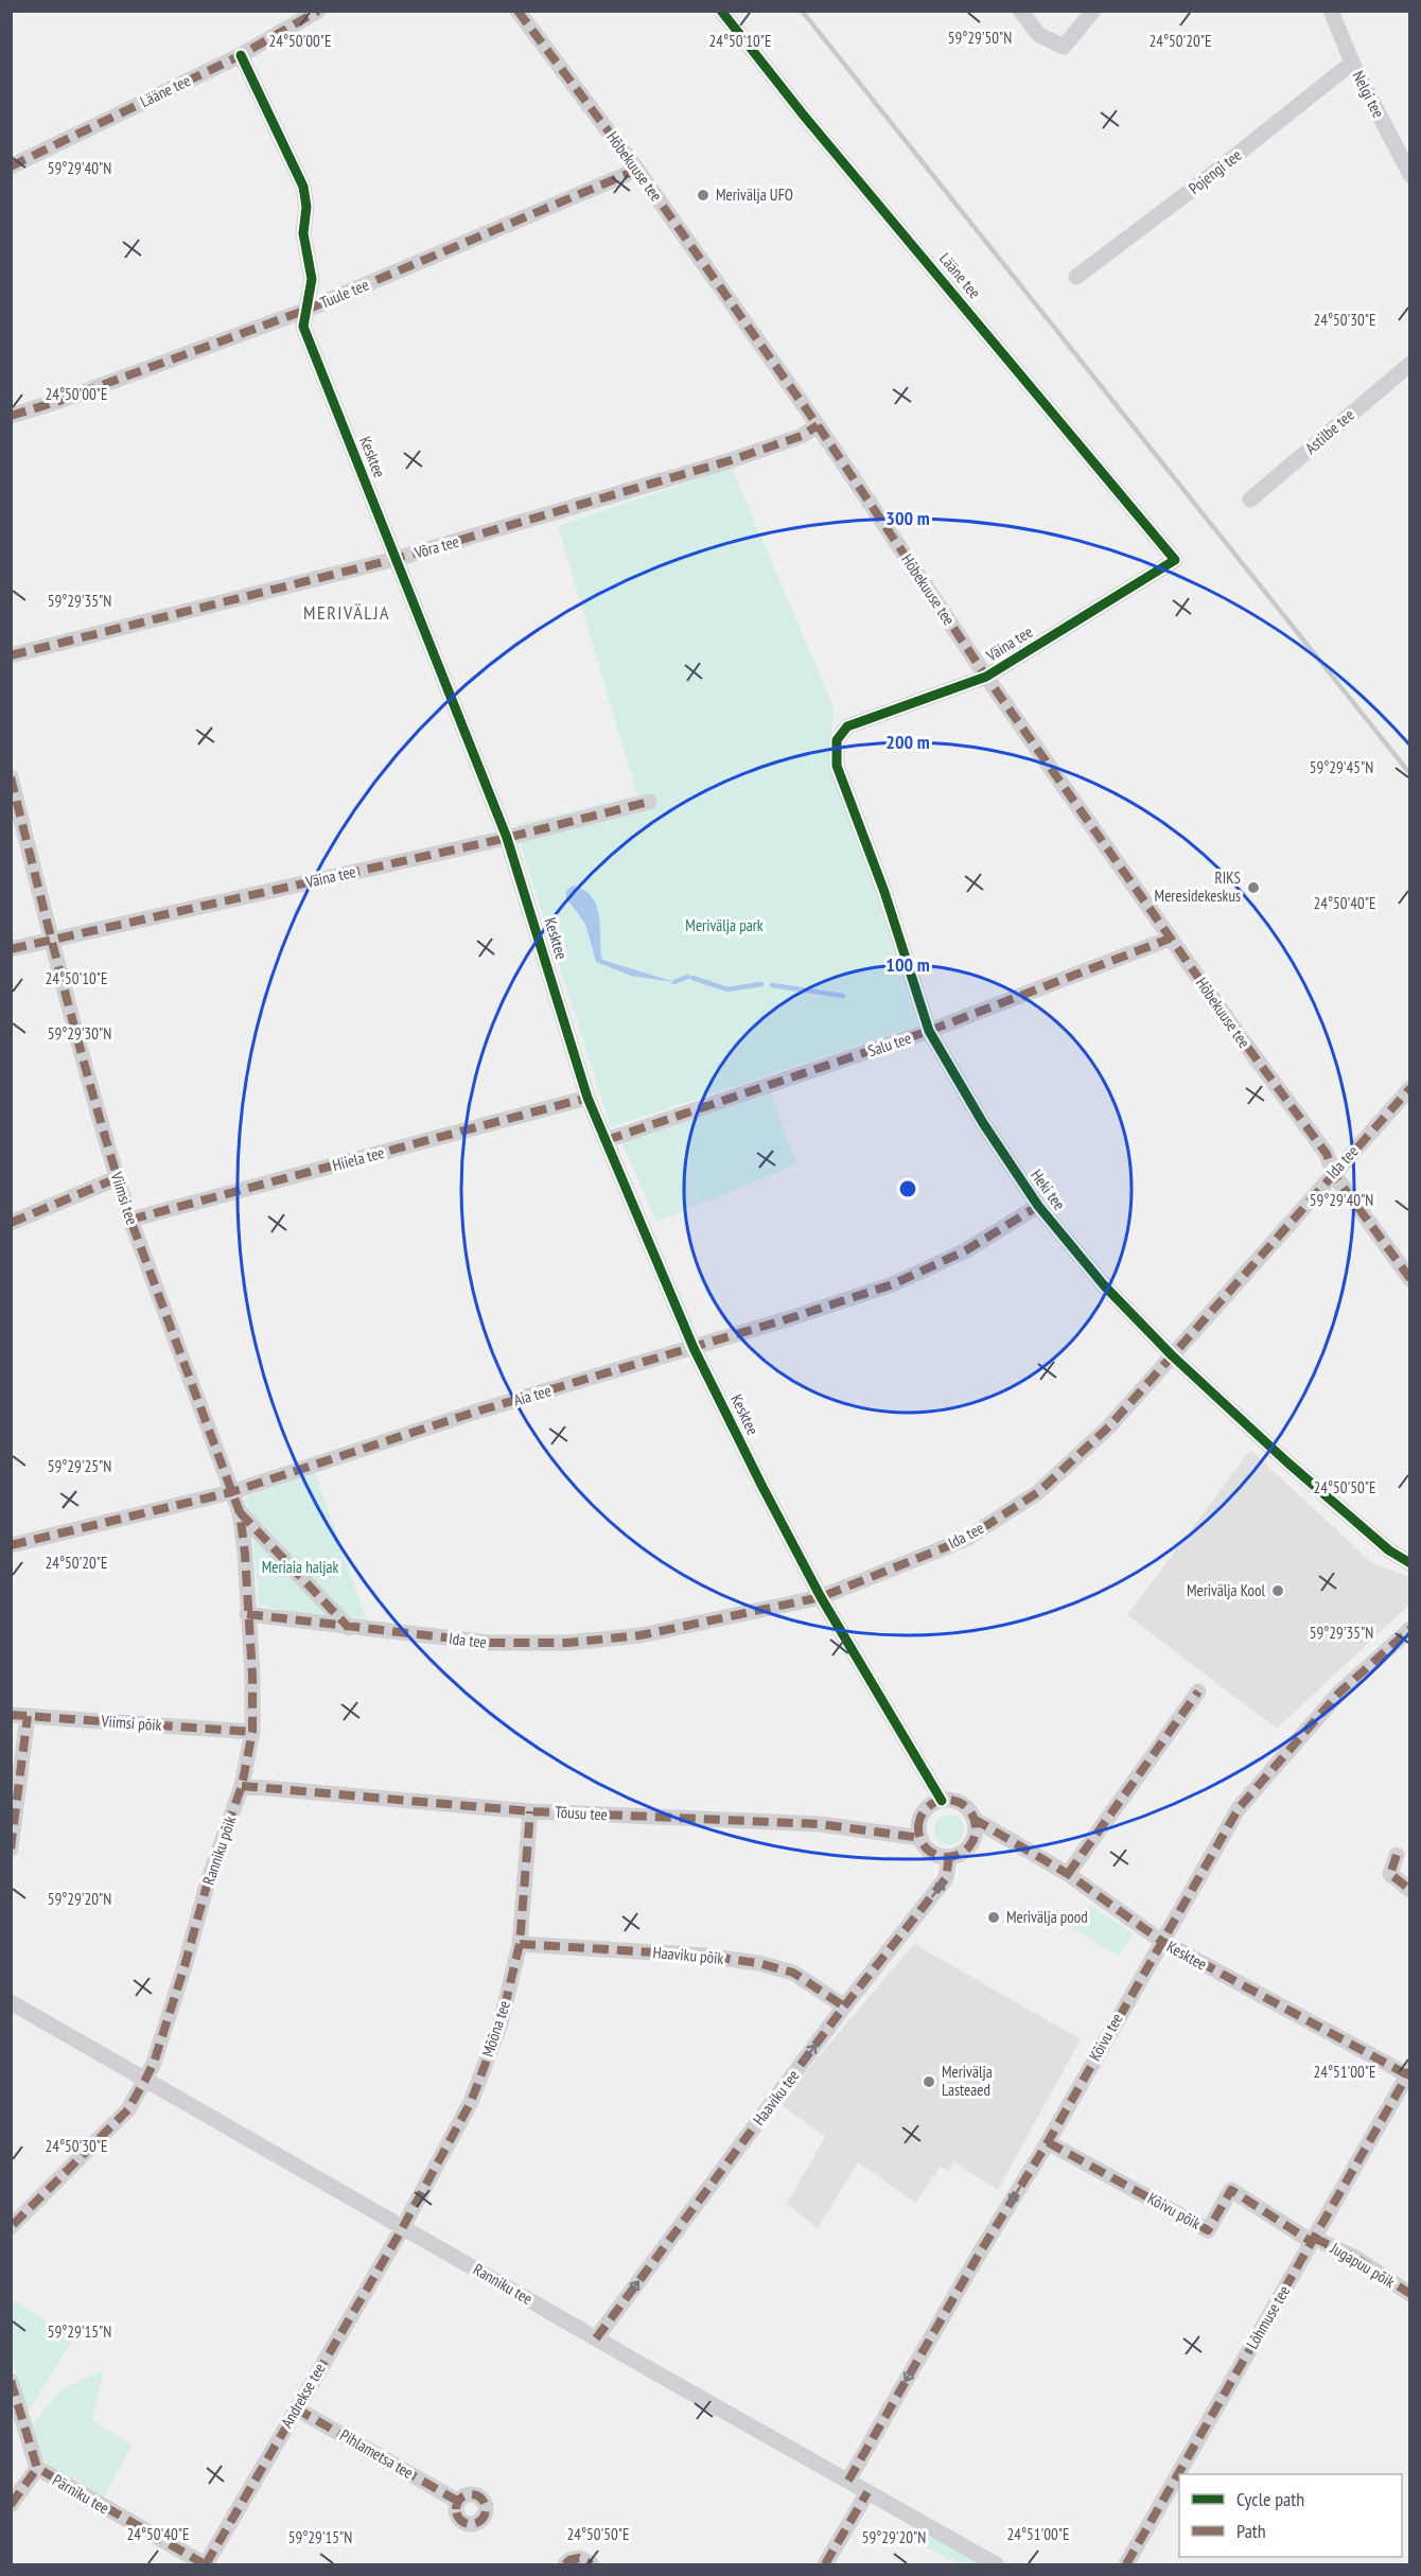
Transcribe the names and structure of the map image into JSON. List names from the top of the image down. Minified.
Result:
{"streets":{"street":["Lääne tee","Nelgi tee","Hõbekuuse tee","Pojengi tee","Tuule tee","Astilbe tee","Kesktee","Võra tee","Väina tee","Salu tee","Hiiela tee","Ida tee","Heki tee","Viimsi tee","Aia tee","Viimsi põik","Tõusu tee","Ranniku põik","Haaviku põik","Mõõna tee","Kõivu tee","Haaviku tee","Kõivu põik","Jugapuu põik","Ranniku tee","Lõhmuse tee","Andrekse tee","Pihlametsa tee","Pärniku tee"]},"crossings":[["Lääne tee","Kesktee"],["Lääne tee","Väina tee"],["Nelgi tee","Pojengi tee"],["Hõbekuuse tee","Tuule tee"],["Hõbekuuse tee","Võra tee"],["Hõbekuuse tee","Väina tee"],["Hõbekuuse tee","Salu tee"],["Hõbekuuse tee","Ida tee"],["Tuule tee","Kesktee"],["Kesktee","Võra tee"],["Kesktee","Väina tee"],["Kesktee","Salu tee"],["Kesktee","Hiiela tee"],["Kesktee","Ida tee"],["Kesktee","Aia tee"],["Kesktee","Tõusu tee"],["Kesktee","Kõivu tee"],["Kesktee","Haaviku tee"],["Kesktee","Lõhmuse tee"],["Väina tee","Heki tee"],["Väina tee","Viimsi tee"],["Salu tee","Heki tee"],["Hiiela tee","Viimsi tee"],["Ida tee","Heki tee"],["Ida tee","Viimsi tee"],["Ida tee","Ranniku põik"],["Heki tee","Aia tee"],["Viimsi tee","Aia tee"],["Viimsi tee","Ranniku põik"],["Viimsi põik","Ranniku põik"],["Tõusu tee","Ranniku põik"],["Tõusu tee","Mõõna tee"],["Tõusu tee","Haaviku tee"],["Ranniku põik","Ranniku tee"],["Haaviku põik","Mõõna tee"],["Haaviku põik","Haaviku tee"],["Mõõna tee","Ranniku tee"],["Mõõna tee","Andrekse tee"],["Kõivu tee","Kõivu põik"],["Kõivu tee","Ranniku tee"],["Haaviku tee","Ranniku tee"],["Kõivu põik","Jugapuu põik"],["Kõivu põik","Lõhmuse tee"],["Jugapuu põik","Lõhmuse tee"],["Ranniku tee","Andrekse tee"],["Andrekse tee","Pihlametsa tee"],["Andrekse tee","Pärniku tee"]],"one_way":["Kõivu tee","Haaviku tee"],"districts":["MERIVÄLJA"],"parks":["Merivälja park","Meriaia haljak"],"places":["Merivälja UFO","RIKS Meresidekeskus","Merivälja Kool","Merivälja pood","Merivälja Lasteaed"],"legend":["Cycle path","Path"],"coordinates":["59°29'50\"N","24°50'00\"E","24°50'10\"E","24°50'20\"E","59°29'40\"N","24°50'30\"E","59°29'35\"N","59°29'45\"N","24°50'40\"E","59°29'30\"N","59°29'25\"N","24°50'50\"E","59°29'20\"N","24°51'00\"E","59°29'15\"N"],"rings":["300 m","200 m","100 m"]}
